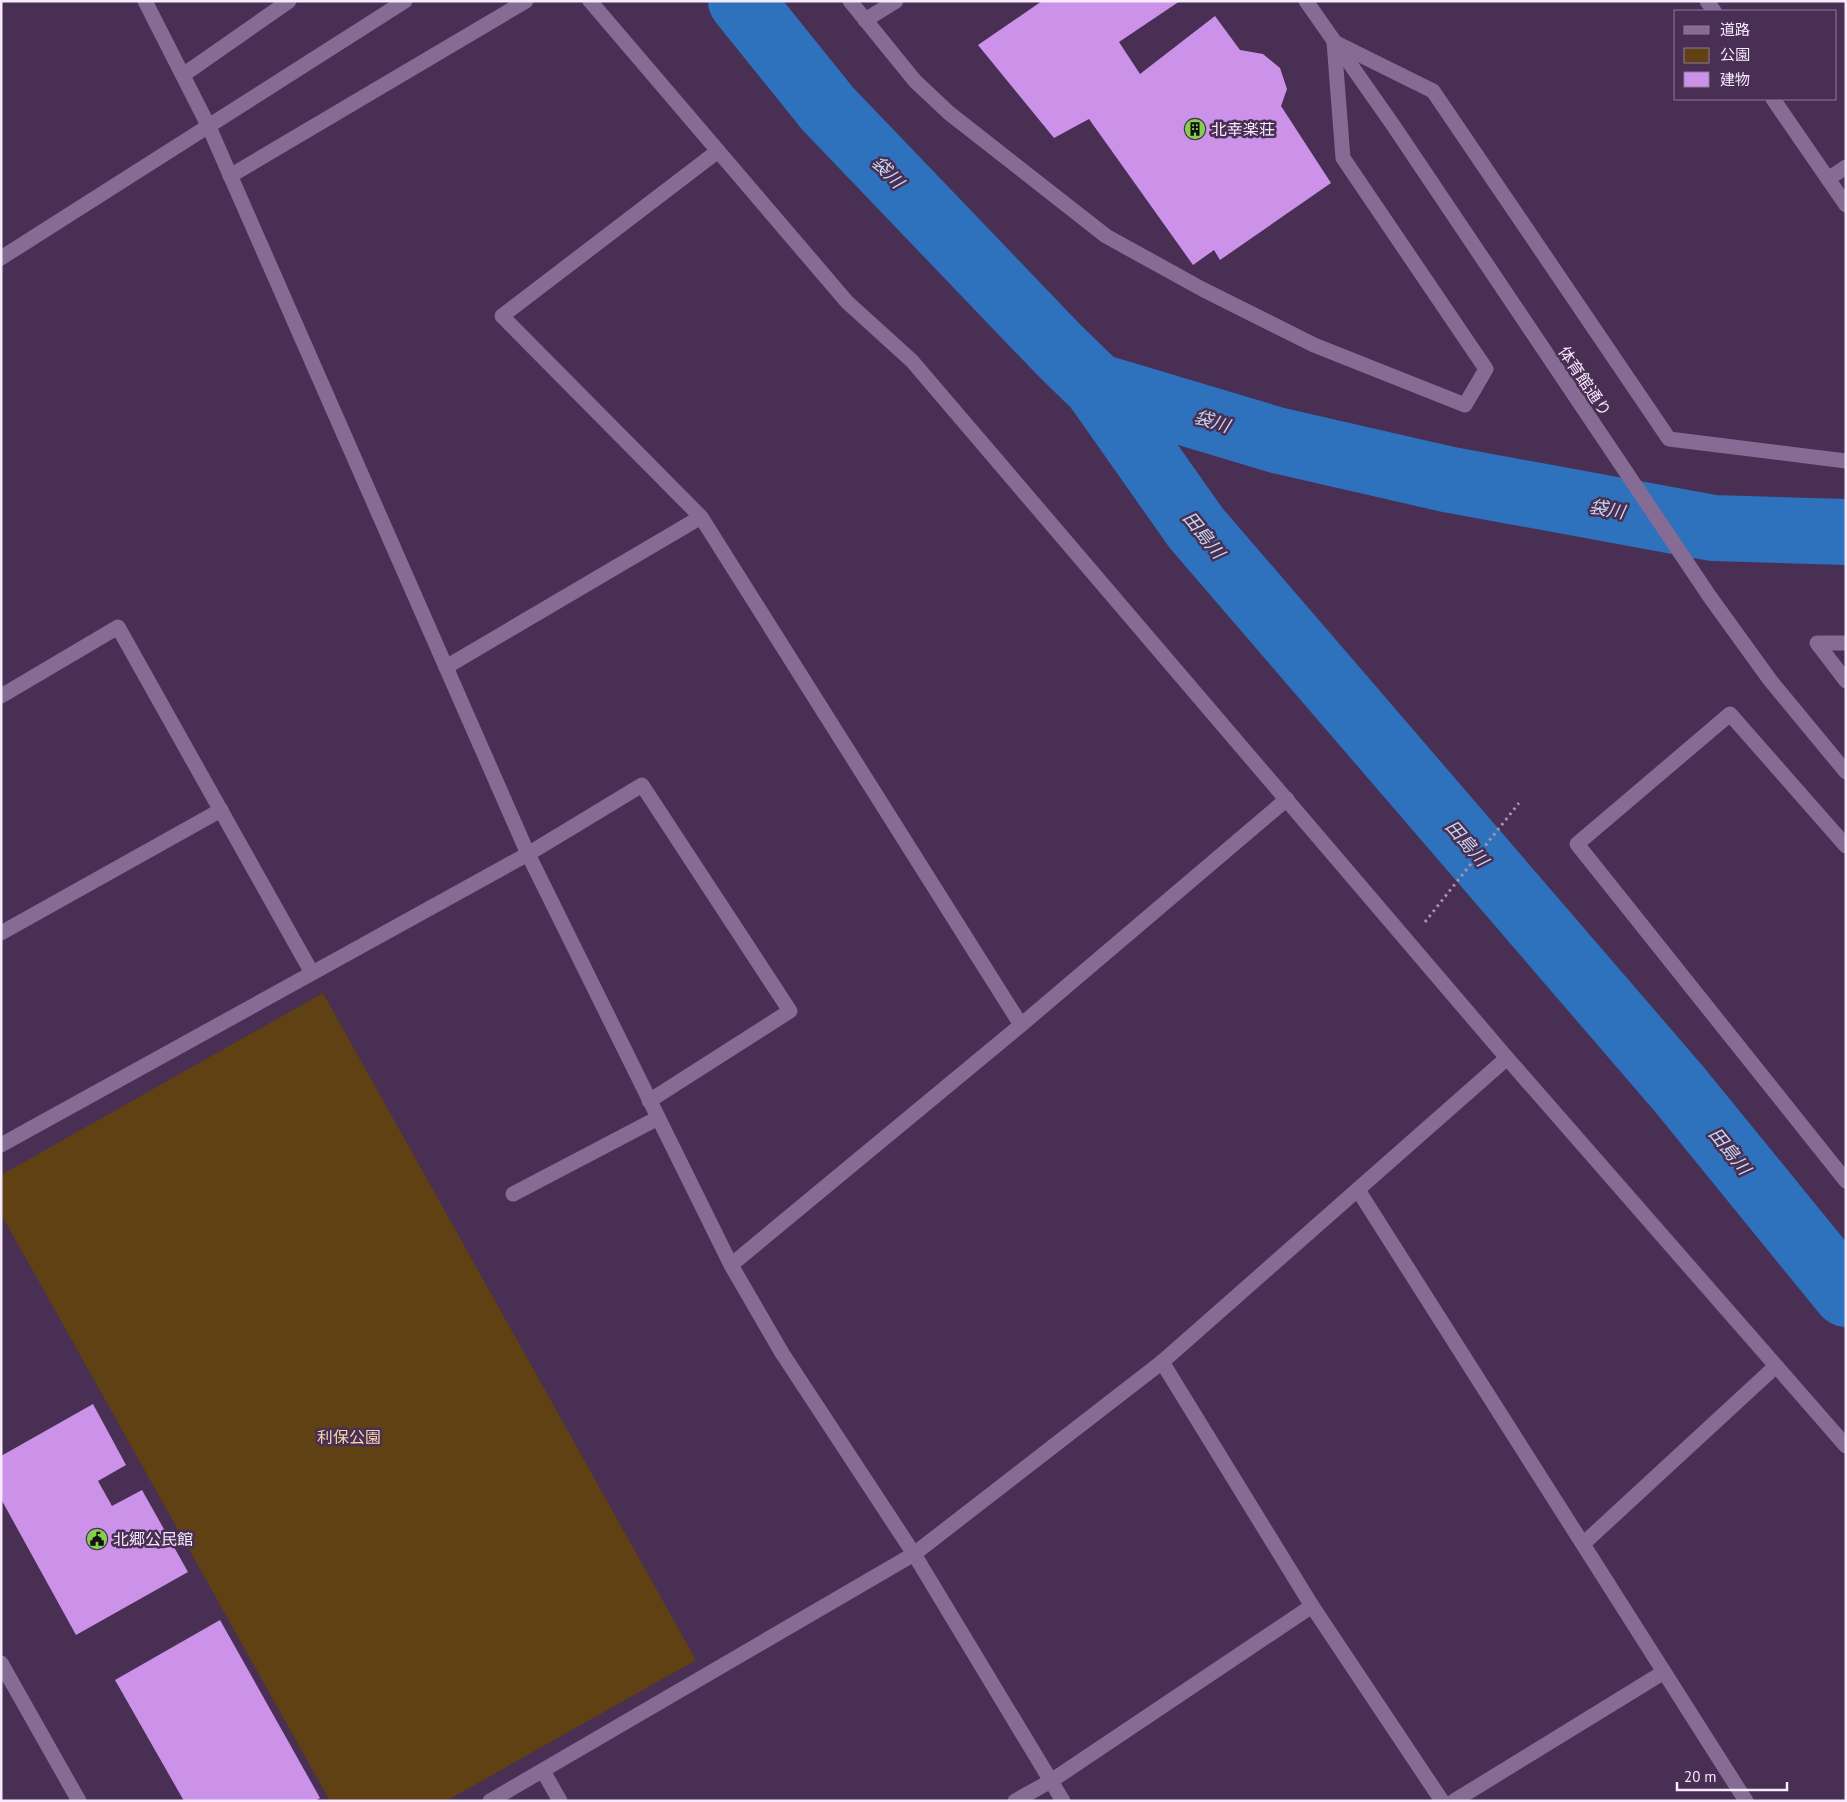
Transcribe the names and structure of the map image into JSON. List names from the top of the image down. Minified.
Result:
{"streets":{"street":["体育館通り"]},"water":["袋川","田島川"],"parks":["利保公園"],"places":{"building":["北幸楽荘"],"public building":["北郷公民館"]},"legend":["道路","公園","建物"],"scale_bar":"20 m"}
